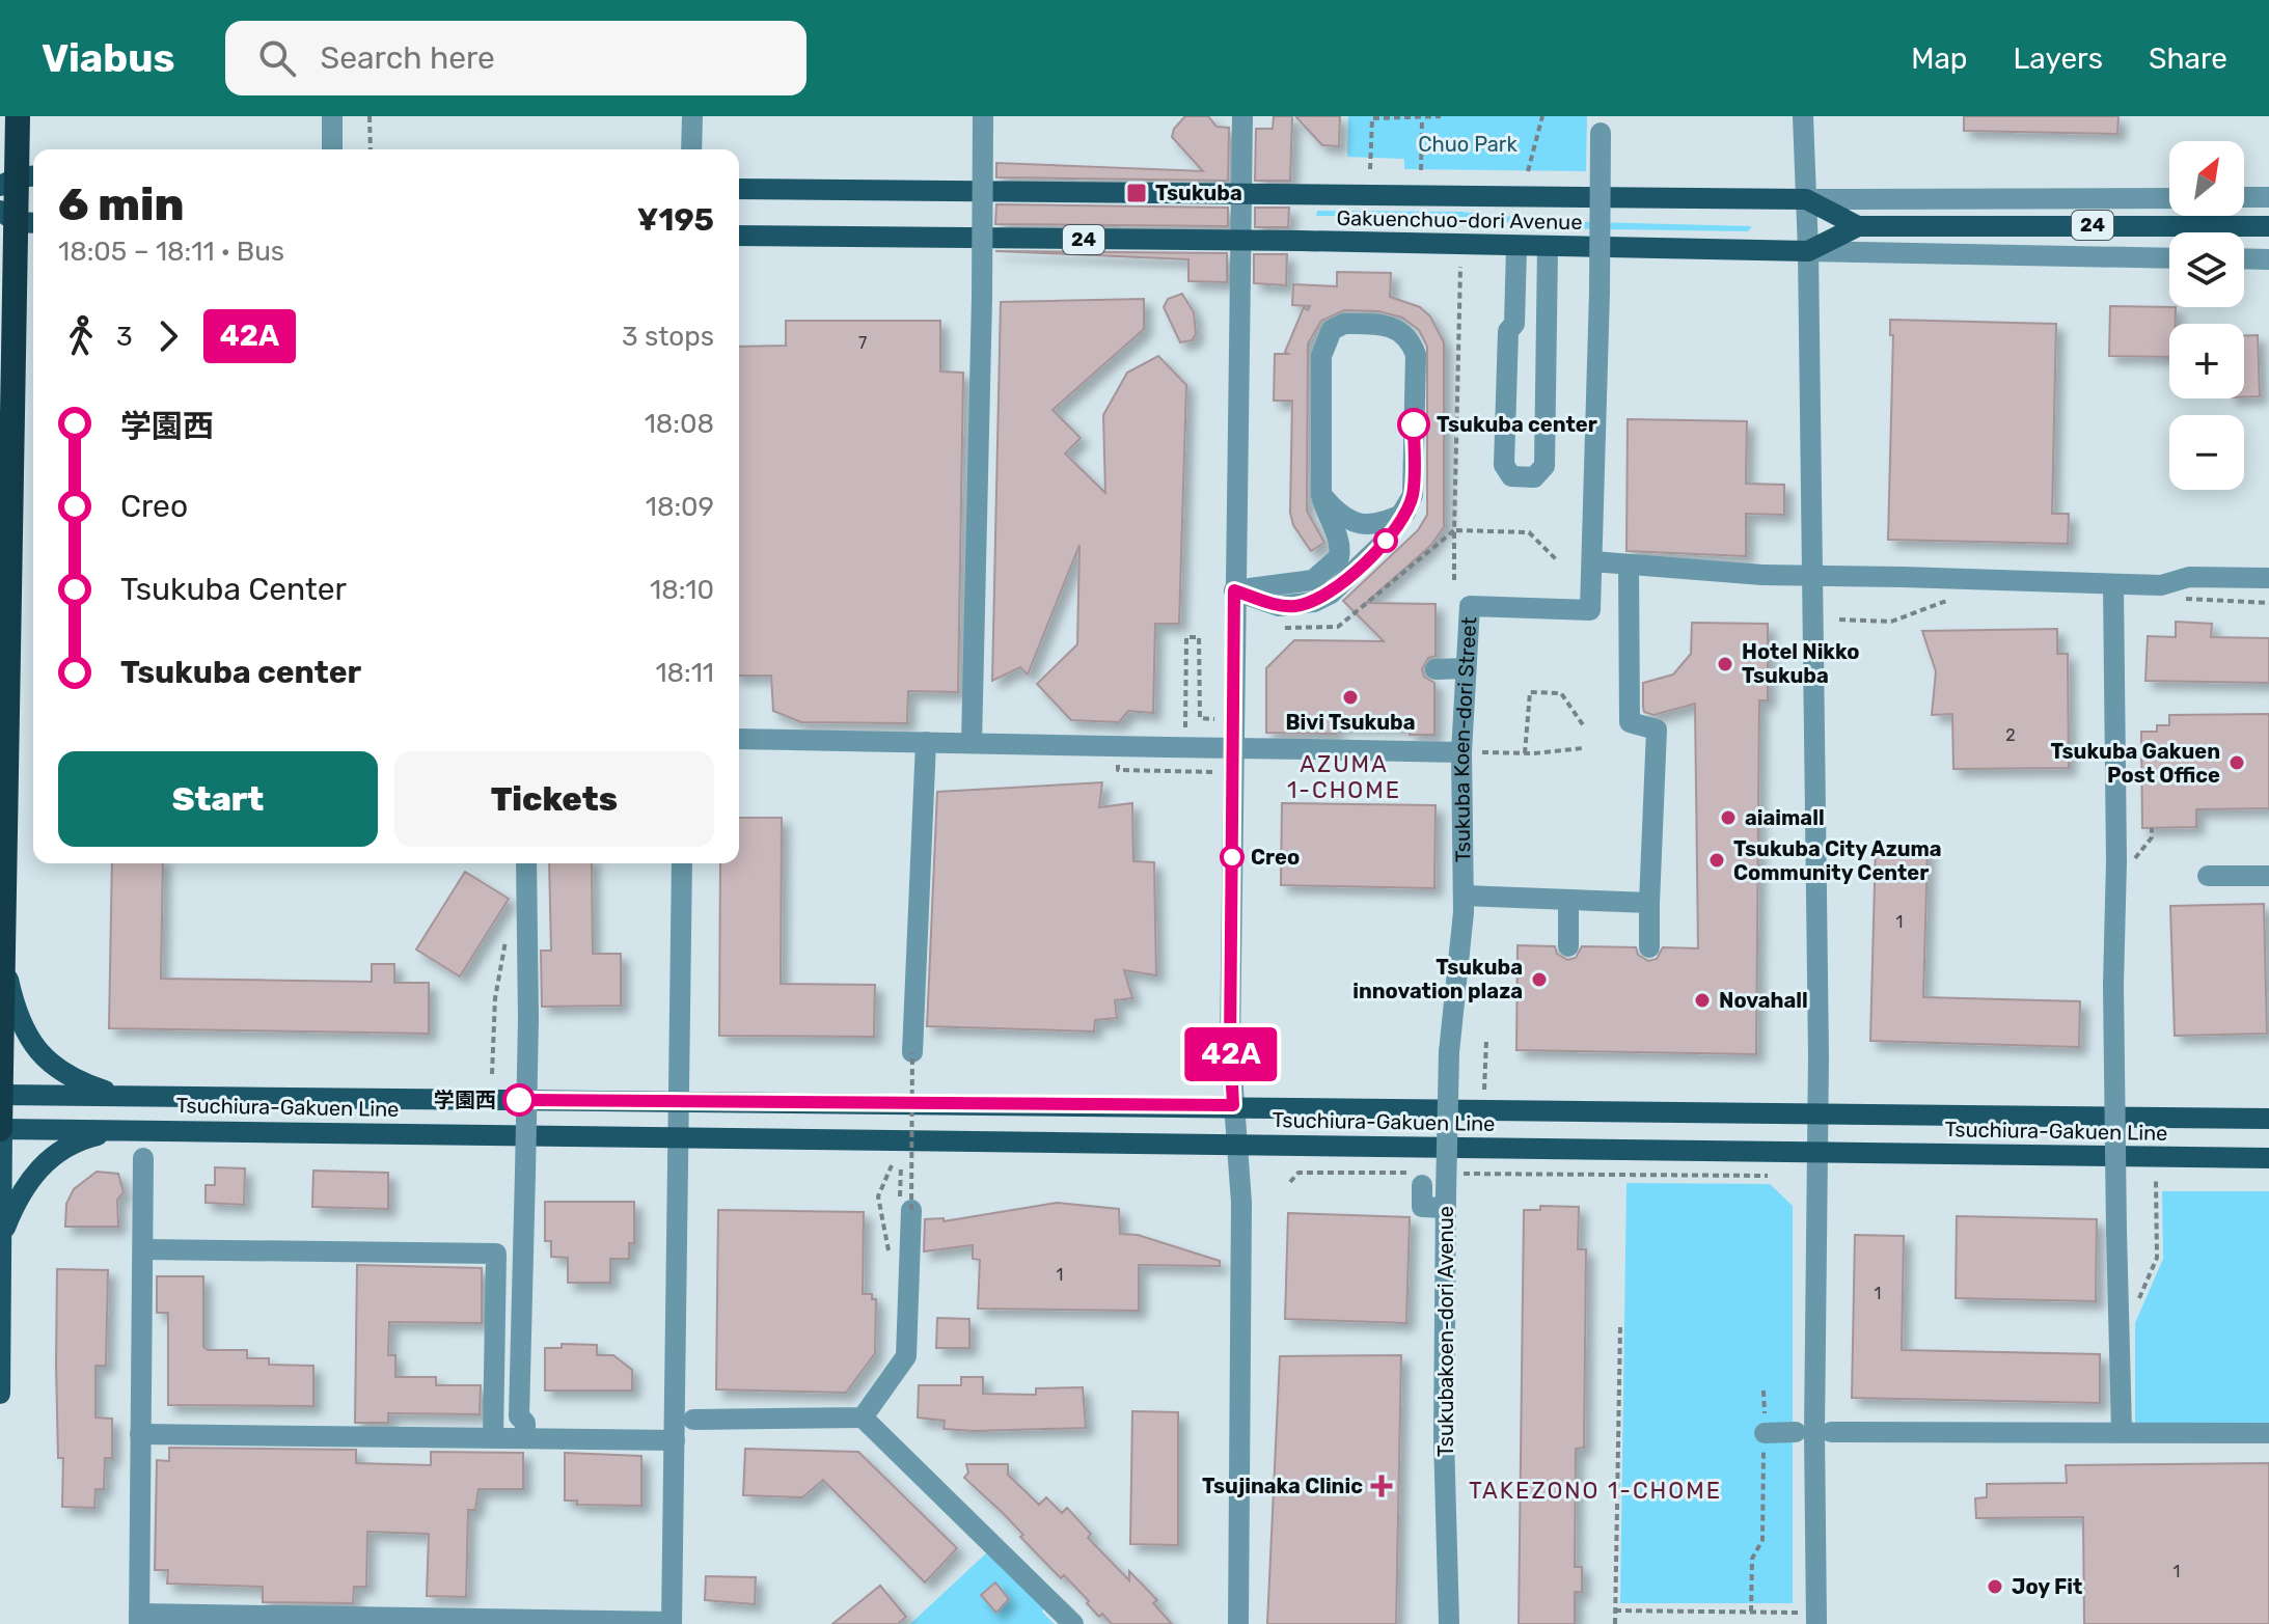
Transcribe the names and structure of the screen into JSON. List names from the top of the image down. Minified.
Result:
{"streets":{"main road":["Gakuenchuo-dori Avenue","24","Tsuchiura-Gakuen Line"],"street":["Tsukuba Koen-dori Street","Tsukubakoen-dori Avenue"]},"crossings":[["Gakuenchuo-dori Avenue","24"],["Tsukuba Koen-dori Street","Tsukubakoen-dori Avenue"]],"districts":["AZUMA 1-CHOME","TAKEZONO 1-CHOME"],"parks":["Chuo Park"],"places":{"transit":["Tsukuba"],"other":["Tsukuba center","Hotel Nikko Tsukuba","Bivi Tsukuba","Tsukuba Gakuen Post Office","aiaimall","Creo","Tsukuba City Azuma Community Center","Tsukuba innovation plaza","Novahall","学園西","Joy Fit"],"health":["Tsujinaka Clinic"]},"lines":["bus line 42A"],"house_numbers":["7","2","1","1","1","1"],"north":"top right","page":{"header":"Viabus","search":"Search here","nav":["Map","Layers","Share"],"on_map":"42A","map_buttons":["+","−"],"heading":["6 min","18:05 – 18:11 · Bus","¥195"],"legs":["3","42A","3 stops"],"list":[{"name":"学園西","value":"18:08"},{"name":"Creo","value":"18:09"},{"name":"Tsukuba Center","value":"18:10"},{"name":"Tsukuba center","value":"18:11"}],"buttons":["Start","Tickets"]}}
